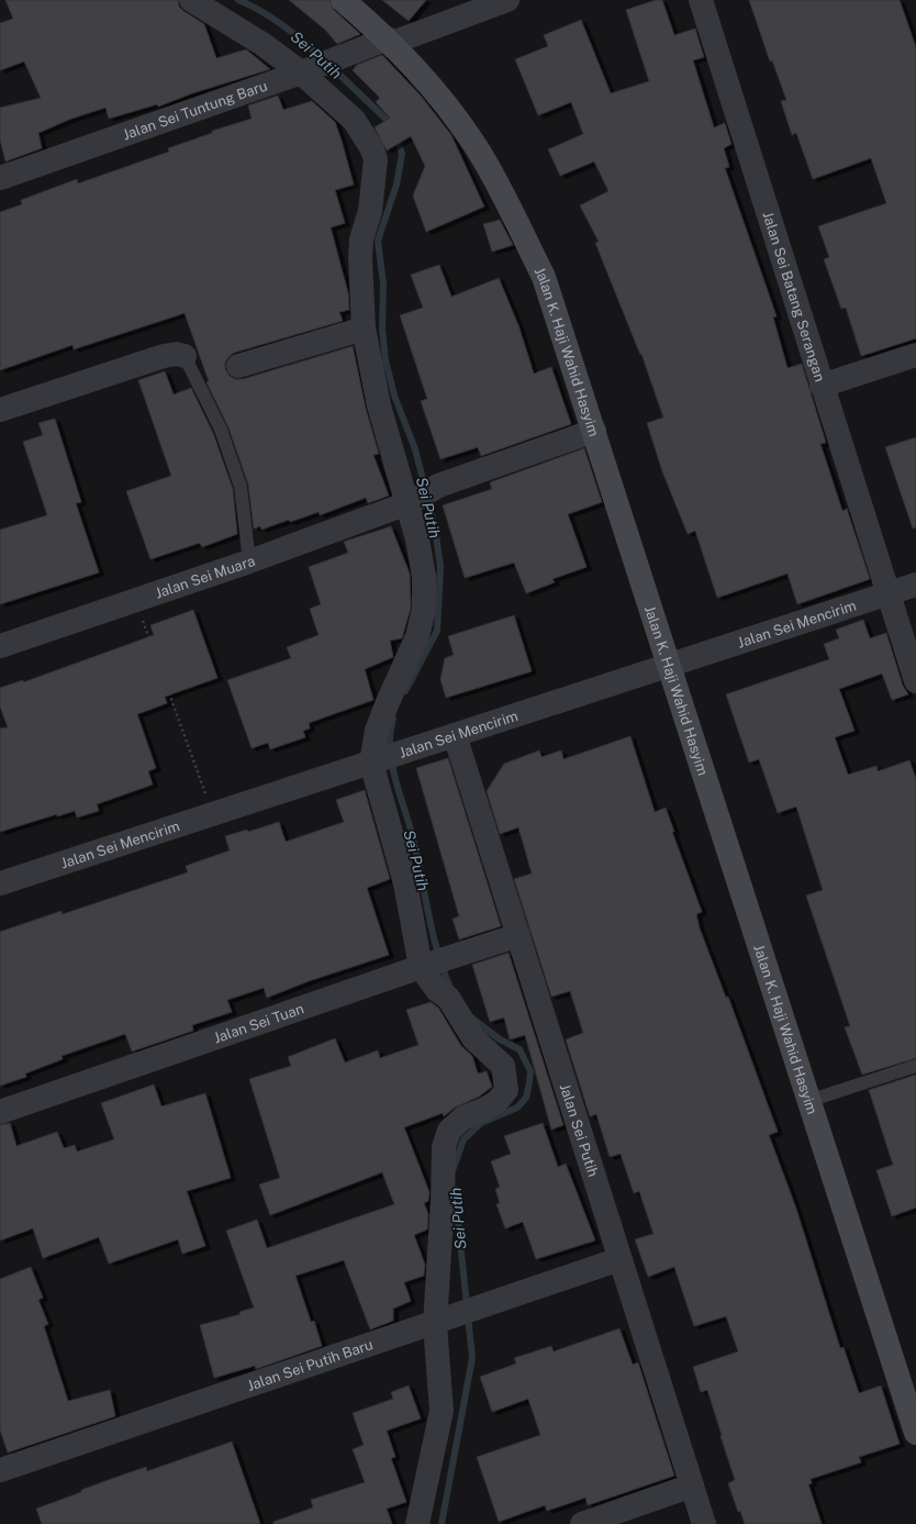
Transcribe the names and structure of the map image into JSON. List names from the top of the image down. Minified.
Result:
{"streets":{"street":["Jalan Sei Tuntung Baru","Jalan Sei Batang Serangan","Jalan K. Haji Wahid Hasyim","Jalan Sei Muara","Jalan Sei Mencirim","Jalan Sei Tuan","Jalan Sei Putih","Jalan Sei Putih Baru"]},"crossings":[["Jalan Sei Tuntung Baru","Jalan K. Haji Wahid Hasyim"],["Jalan Sei Batang Serangan","Jalan Sei Mencirim"],["Jalan K. Haji Wahid Hasyim","Jalan Sei Muara"],["Jalan K. Haji Wahid Hasyim","Jalan Sei Mencirim"],["Jalan Sei Mencirim","Jalan Sei Putih"],["Jalan Sei Tuan","Jalan Sei Putih"],["Jalan Sei Putih","Jalan Sei Putih Baru"]],"water":["Sei Putih"]}
